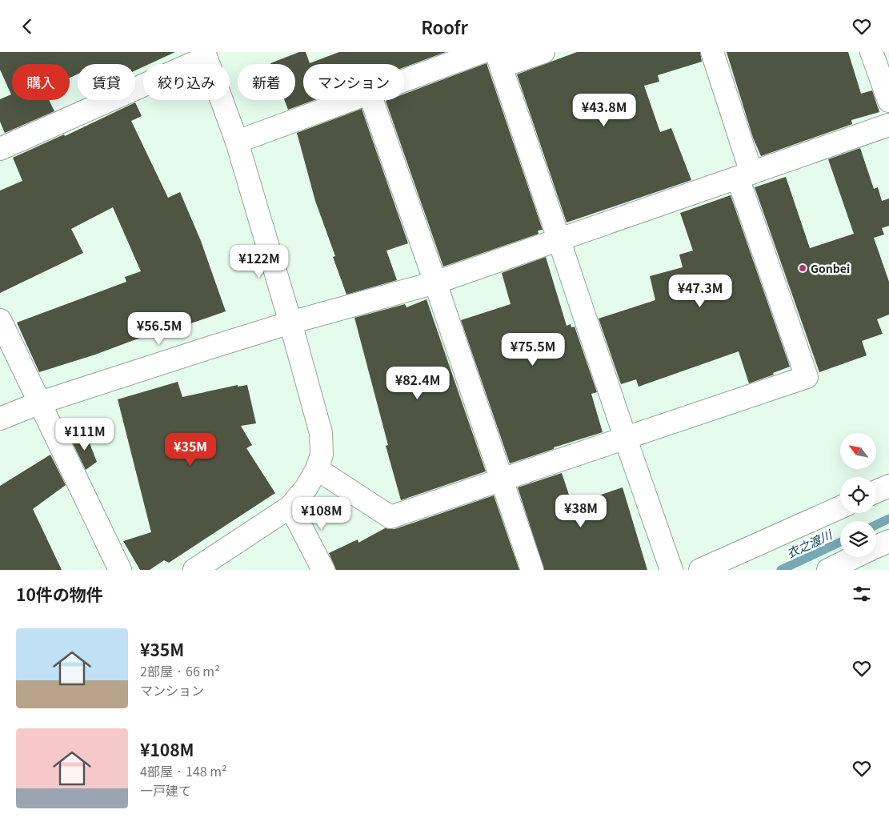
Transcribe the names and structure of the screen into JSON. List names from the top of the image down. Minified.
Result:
{"water":["衣之渡川"],"places":["Gonbei"],"north":"top left","page":{"header":"Roofr","chip":["購入","賃貸","絞り込み","新着","マンション"],"price":["¥43.8M","¥122M","¥47.3M","¥56.5M","¥75.5M","¥82.4M","¥111M","¥35M","¥38M","¥108M"],"heading":"10件の物件","list":[{"name":"¥35M","note":"2部屋 · 66 m² · マンション"},{"name":"¥108M","note":"4部屋 · 148 m² · 一戸建て"}]}}
